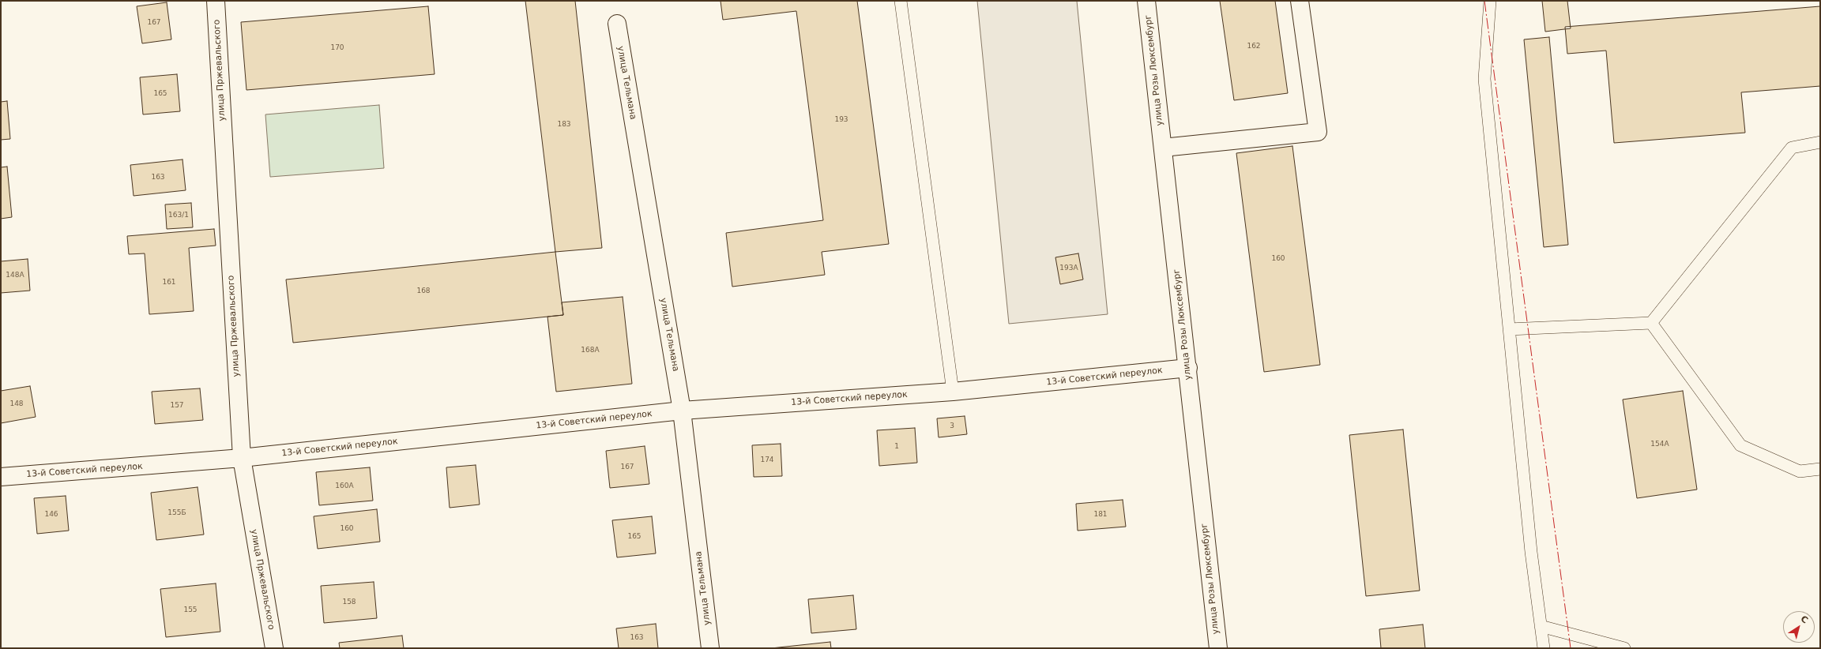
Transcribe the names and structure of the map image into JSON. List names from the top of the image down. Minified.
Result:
{"streets":{"street":["улица Пржевальского","улица Розы Люксембург","улица Тельмана","13-й Советский переулок"]},"crossings":[["улица Пржевальского","13-й Советский переулок"],["улица Розы Люксембург","13-й Советский переулок"],["улица Тельмана","13-й Советский переулок"]],"house_numbers":["167","162","170","165","193","183","163","163/1","160","193А","148А","161","168","168А","148","157","3","154А","1","174","167","160А","155Б","146","181","160","165","158","155","163"],"north":"top right"}
